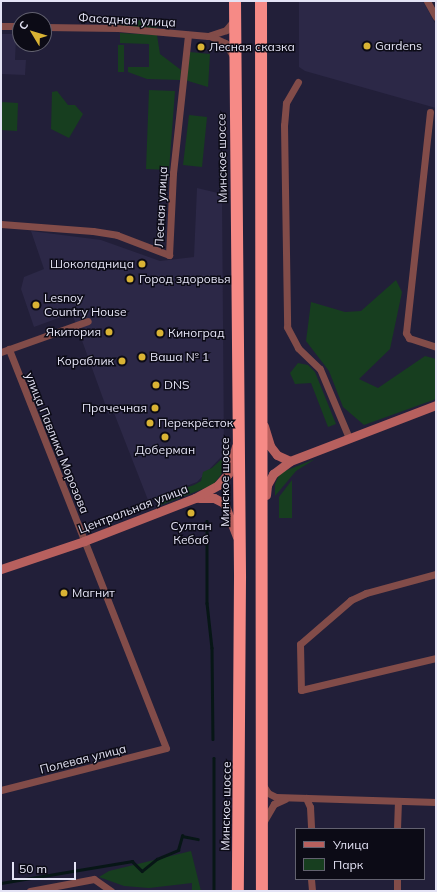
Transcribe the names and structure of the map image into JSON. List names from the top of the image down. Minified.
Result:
{"streets":{"highway":["Минское шоссе"],"street":["Фасадная улица","Лесная улица","улица Павлика Морозова","Центральная улица","Полевая улица"]},"crossings":[["Фасадная улица","Минское шоссе"],["Фасадная улица","Лесная улица"],["Минское шоссе","Центральная улица"],["улица Павлика Морозова","Центральная улица"],["улица Павлика Морозова","Полевая улица"]],"places":["Gardens","Лесная сказка","Шоколадница","Город здоровья","Lesnoy Country House","Якитория","Киноград","Ваша № 1","Кораблик","DNS","Прачечная","Перекрёсток","Доберман","Султан Кебаб","Магнит"],"legend":["Улица","Парк"],"scale_bar":"50 m","north":"top left"}
